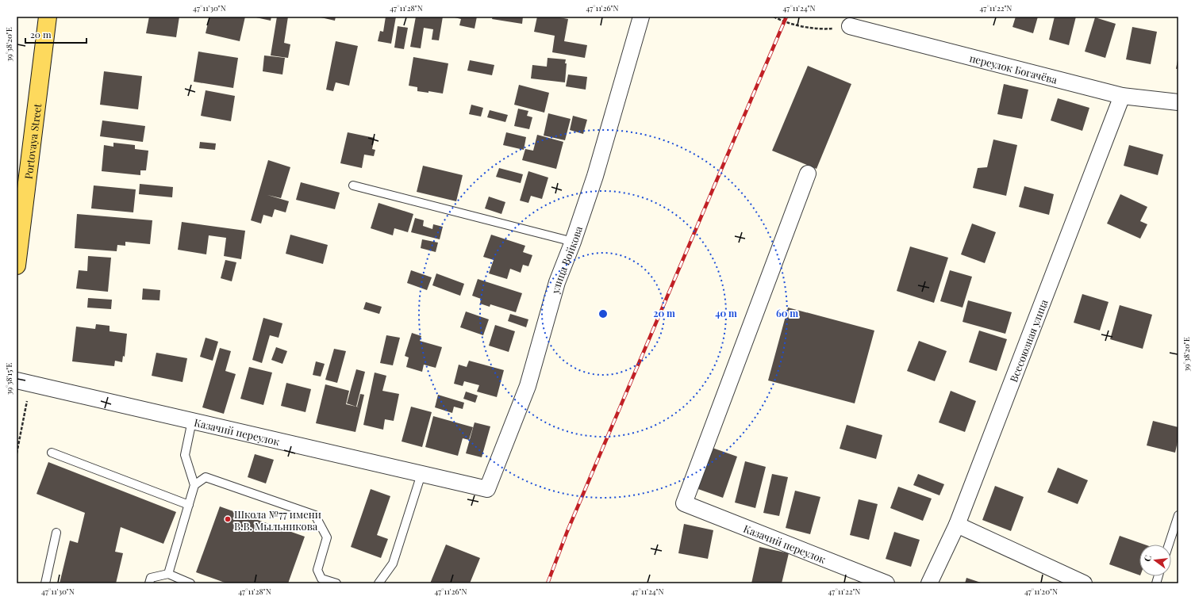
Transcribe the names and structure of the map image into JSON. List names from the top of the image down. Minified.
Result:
{"streets":{"main road":["Portovaya Street"],"street":["переулок Богачёва","улица Войкова","Всесоюзная улица","Казачий переулок"]},"crossings":[["переулок Богачёва","Всесоюзная улица"],["улица Войкова","Казачий переулок"]],"places":["Школа №77 имени В.В. Мыльникова"],"scale_bar":"20 m","north":"left","coordinates":["47°11'30\"N","47°11'28\"N","47°11'26\"N","47°11'24\"N","47°11'22\"N","39°38'20\"E","39°38'15\"E","47°11'20\"N"],"rings":["20 m","40 m","60 m"]}
